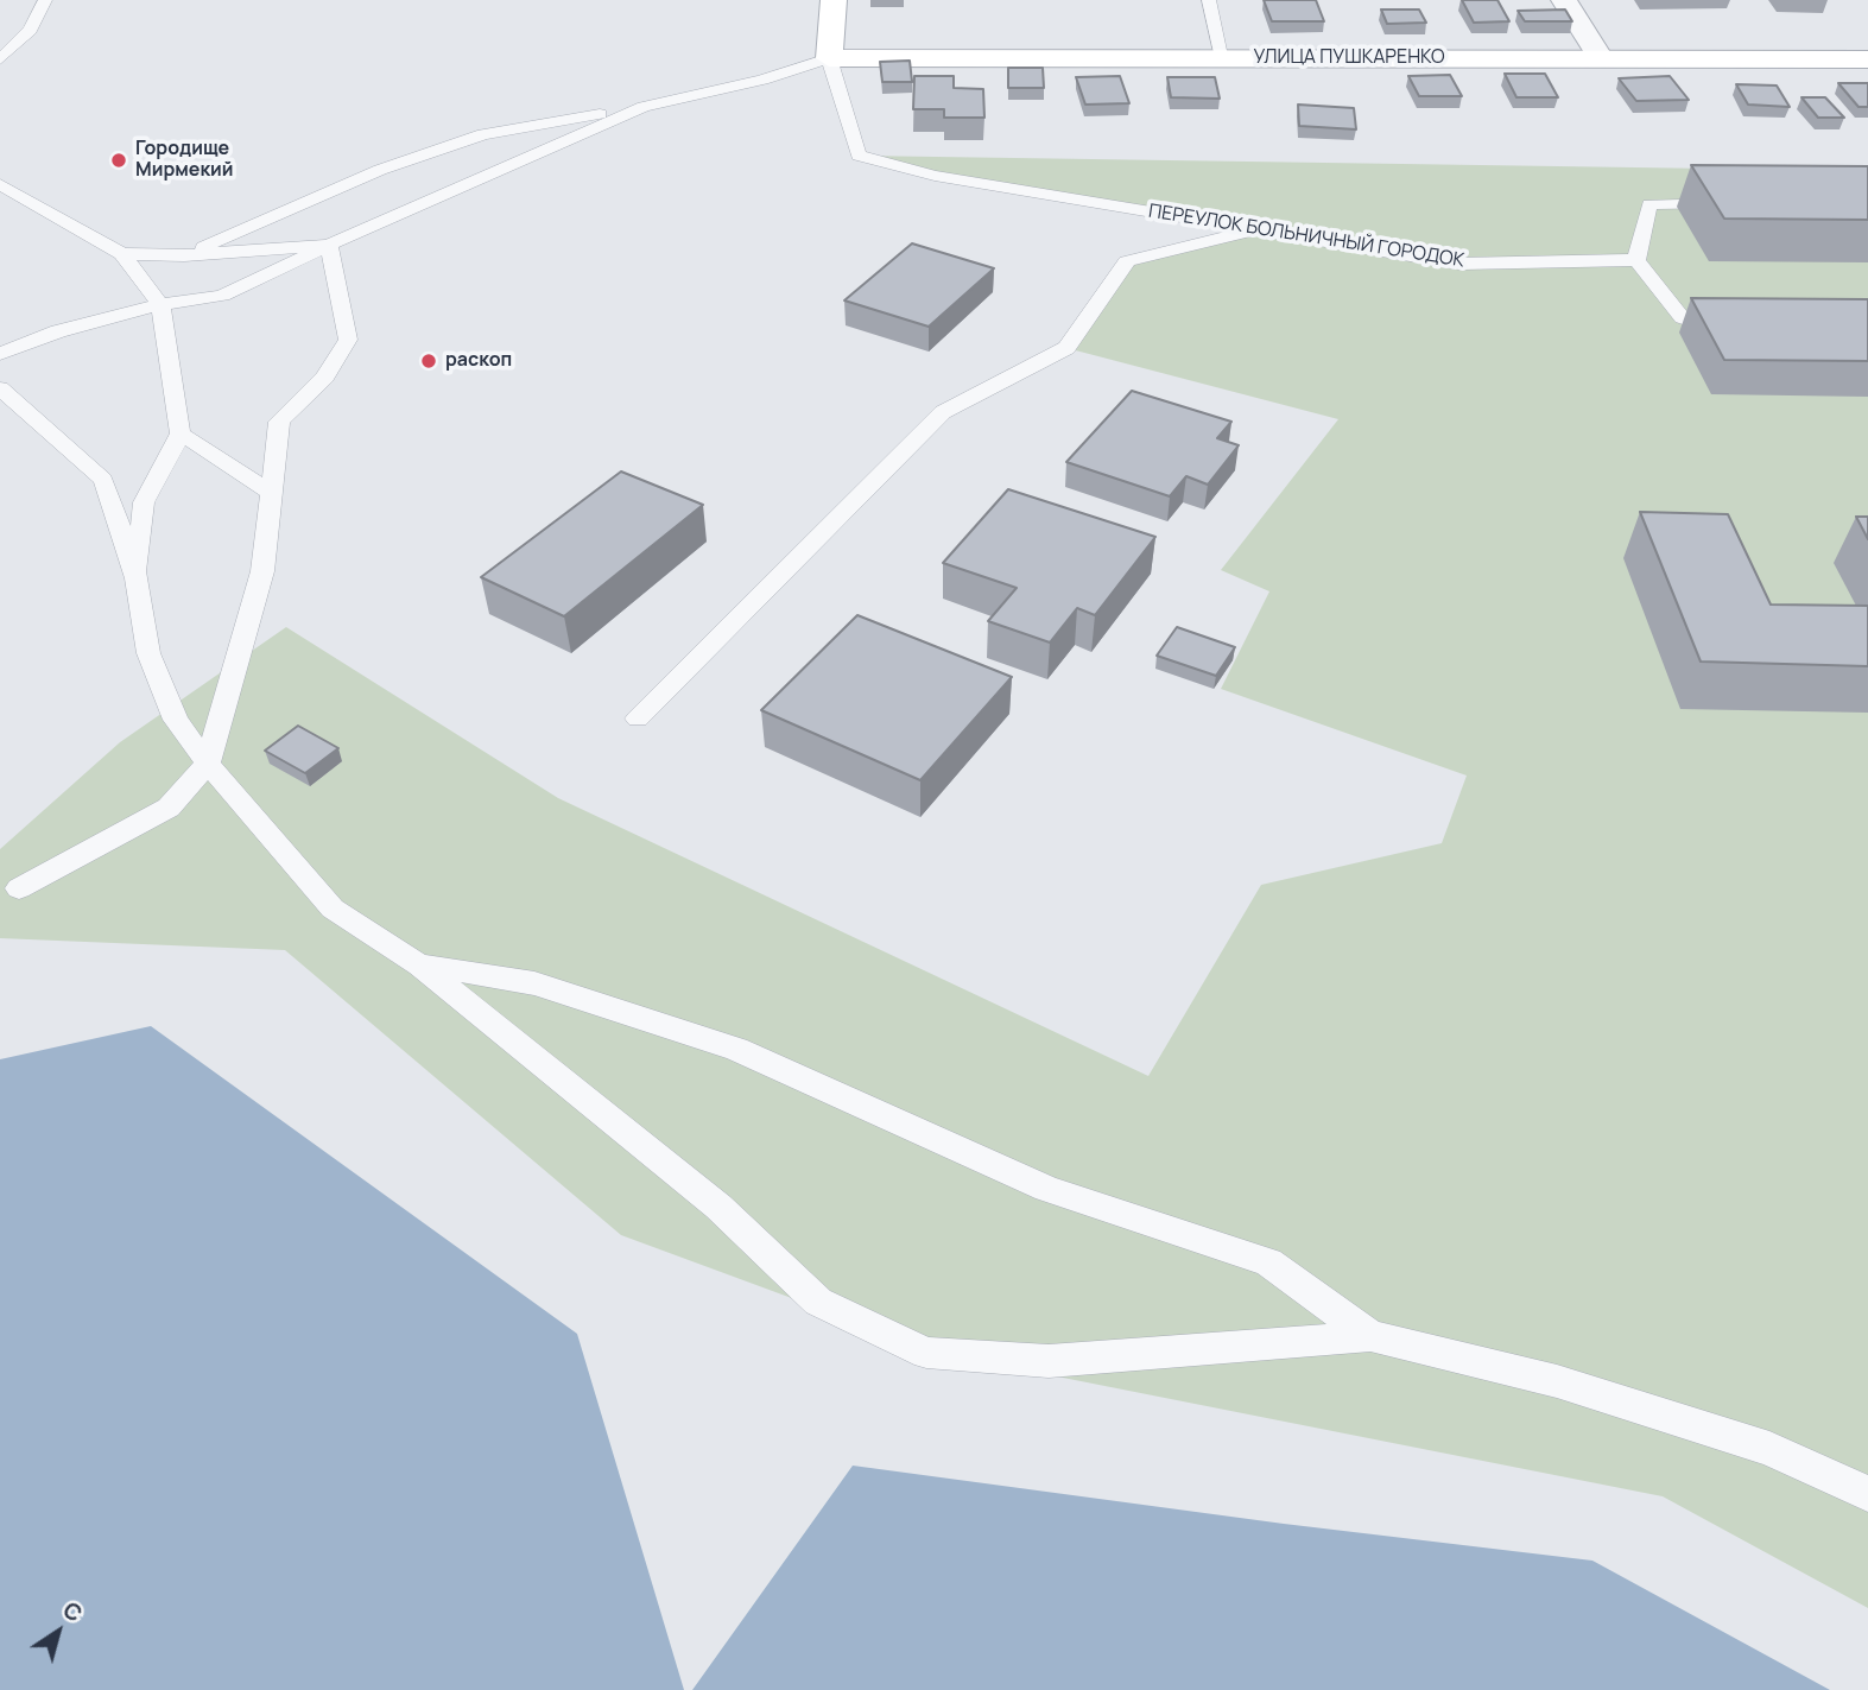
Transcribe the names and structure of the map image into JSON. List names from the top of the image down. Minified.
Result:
{"streets":{"main road":["УЛИЦА ПУШКАРЕНКО"],"lane":["ПЕРЕУЛОК БОЛЬНИЧНЫЙ ГОРОДОК"]},"crossings":[["УЛИЦА ПУШКАРЕНКО","ПЕРЕУЛОК БОЛЬНИЧНЫЙ ГОРОДОК"]],"places":["Городище Мирмекий","раскоп"],"north":"top right"}
